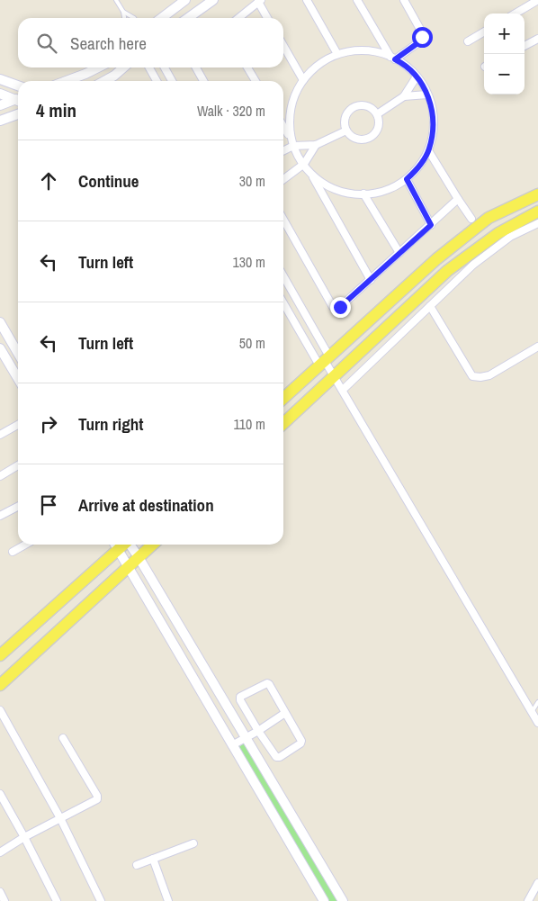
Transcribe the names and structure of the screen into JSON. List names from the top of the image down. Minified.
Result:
{"page":{"map_buttons":["+","−"],"search":"Search here","heading":["4 min","Walk · 320 m"],"list":[["Continue","30 m"],["Turn left","130 m"],["Turn left","50 m"],["Turn right","110 m"],"Arrive at destination"]}}
